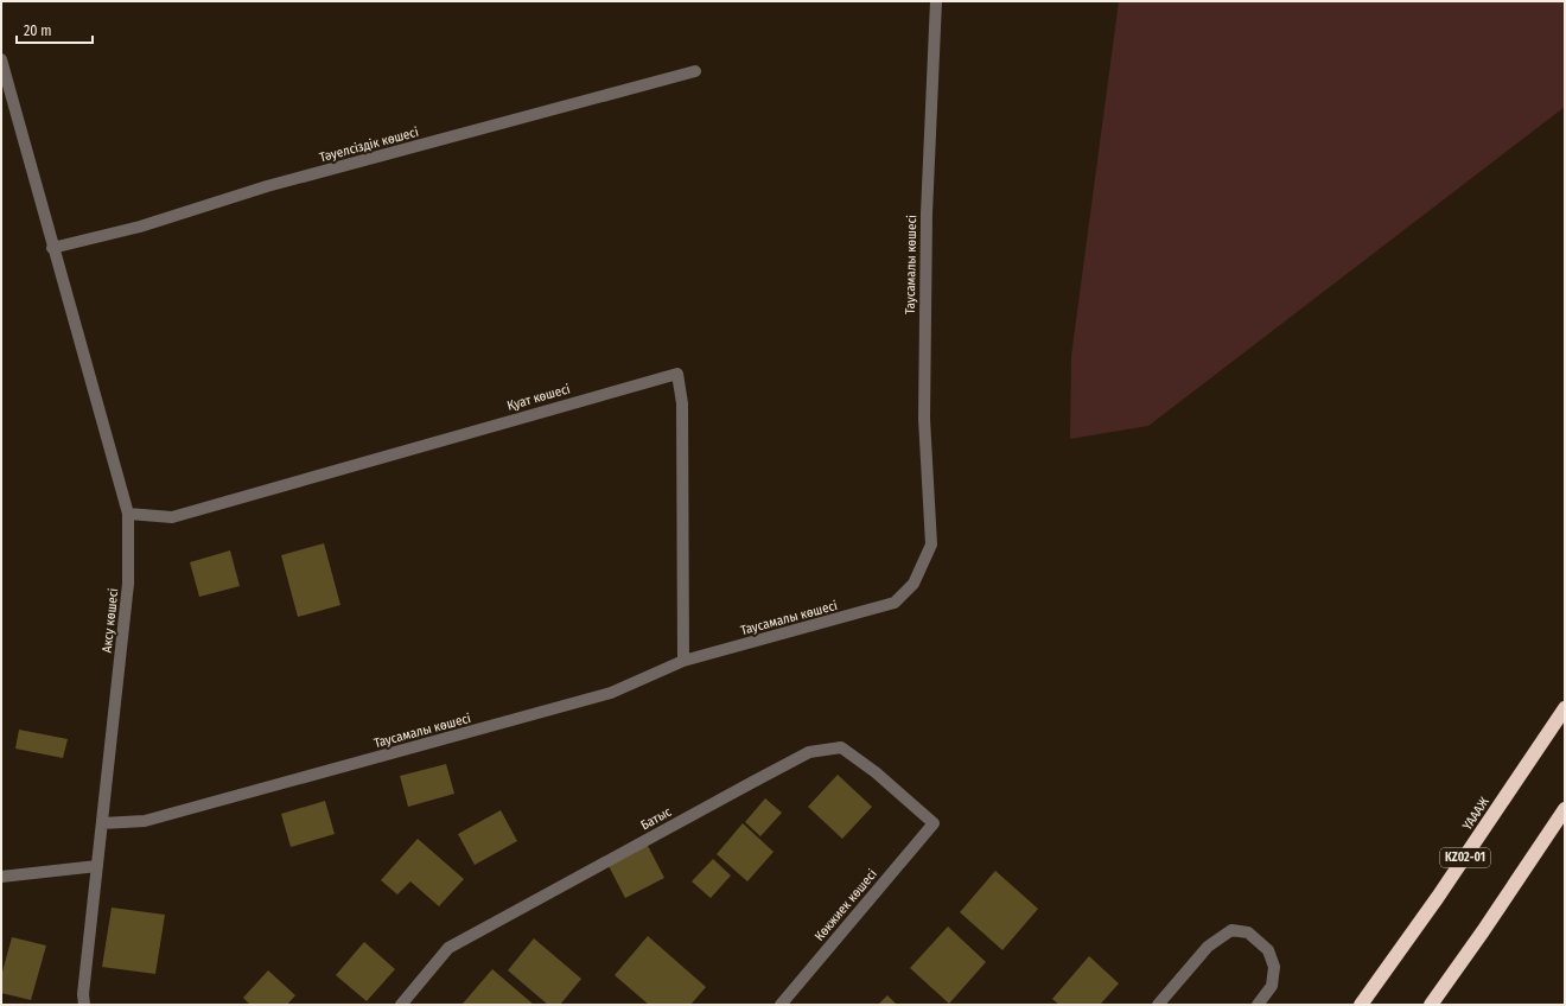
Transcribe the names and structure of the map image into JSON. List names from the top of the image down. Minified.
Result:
{"streets":{"highway":["ҮАААЖ","KZ02-01"],"street":["Тәуелсіздік көшесі","Таусамалы көшесі","Қуат көшесі","Аксу көшесі","Батыс","Көкжиек көшесі"]},"crossings":[["Тәуелсіздік көшесі","Аксу көшесі"],["Таусамалы көшесі","Қуат көшесі"],["Таусамалы көшесі","Аксу көшесі"],["Қуат көшесі","Аксу көшесі"],["Батыс","Көкжиек көшесі"]],"scale_bar":"20 m"}
